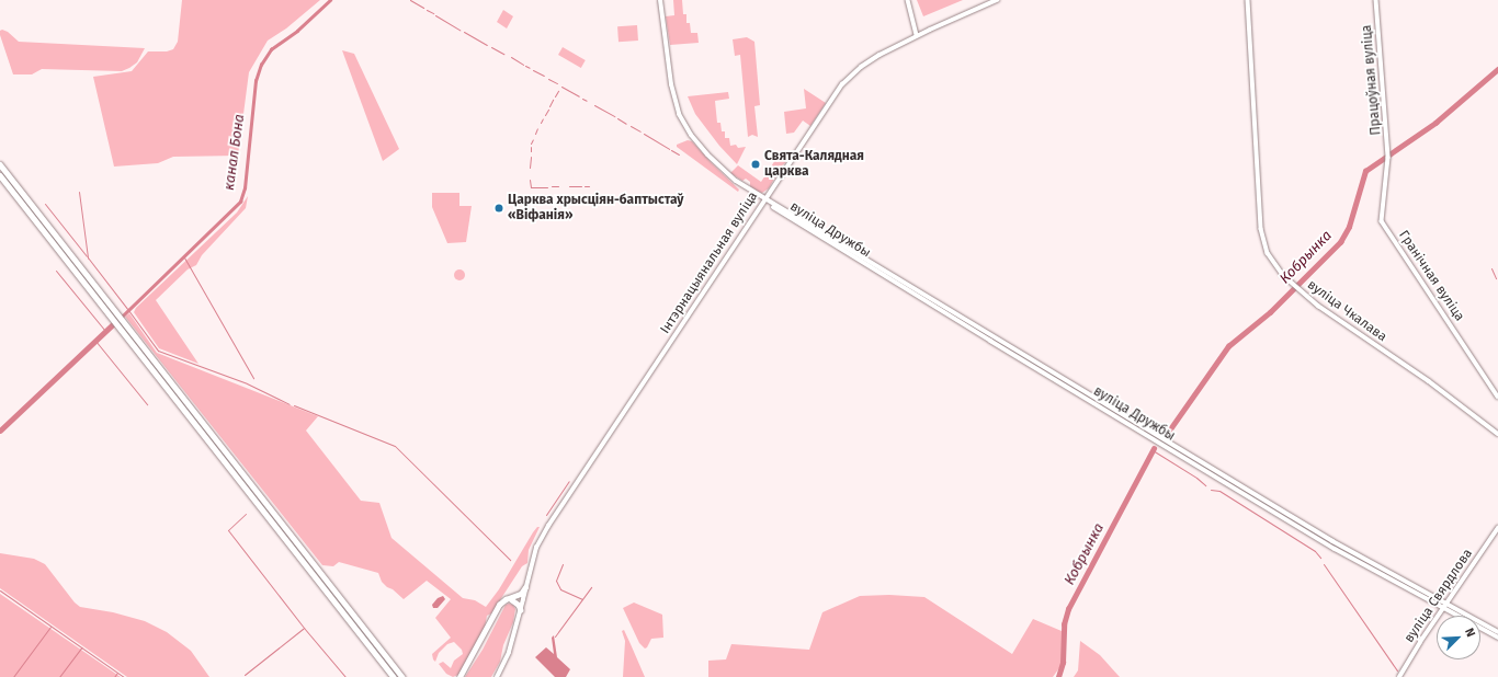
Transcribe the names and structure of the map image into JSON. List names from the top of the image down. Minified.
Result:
{"streets":{"main road":["Працоўная вуліца","вуліца Дружбы","Інтэрнацыянальная вуліца","Гранічная вуліца","вуліца Чкалава","вуліца Свярдлова"]},"crossings":[["Працоўная вуліца","Гранічная вуліца"],["вуліца Дружбы","Інтэрнацыянальная вуліца"],["вуліца Дружбы","вуліца Свярдлова"]],"water":["канал Бона","Кобрынка"],"places":["Свята-Калядная царква","Царква хрысціян-баптыстаў «Віфанія»"],"north":"top right"}
